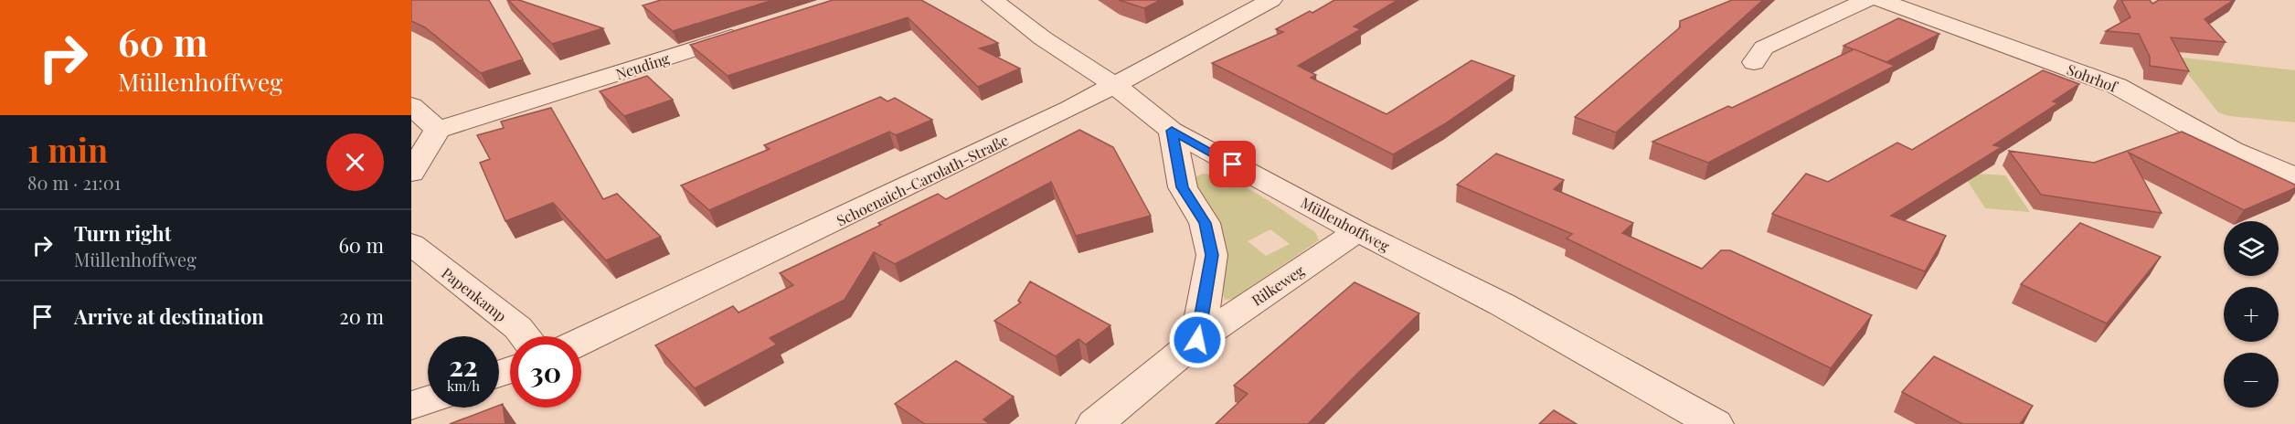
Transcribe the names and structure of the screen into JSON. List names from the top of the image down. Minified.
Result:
{"streets":{"street":["Neuding","Sohrhof","Schoenaich-Carolath-Straße","Müllenhoffweg","Rilkeweg","Papenkamp"]},"crossings":[["Schoenaich-Carolath-Straße","Müllenhoffweg"],["Müllenhoffweg","Rilkeweg"]],"page":{"turn":["60 m","Müllenhoffweg"],"heading":["1 min","80 m · 21:01"],"list":[{"name":"Turn right","note":"Müllenhoffweg","value":"60 m"},{"name":"Arrive at destination","value":"20 m"}],"map_buttons":["+","−"],"speed":"22 km/h","limit":"30"}}
